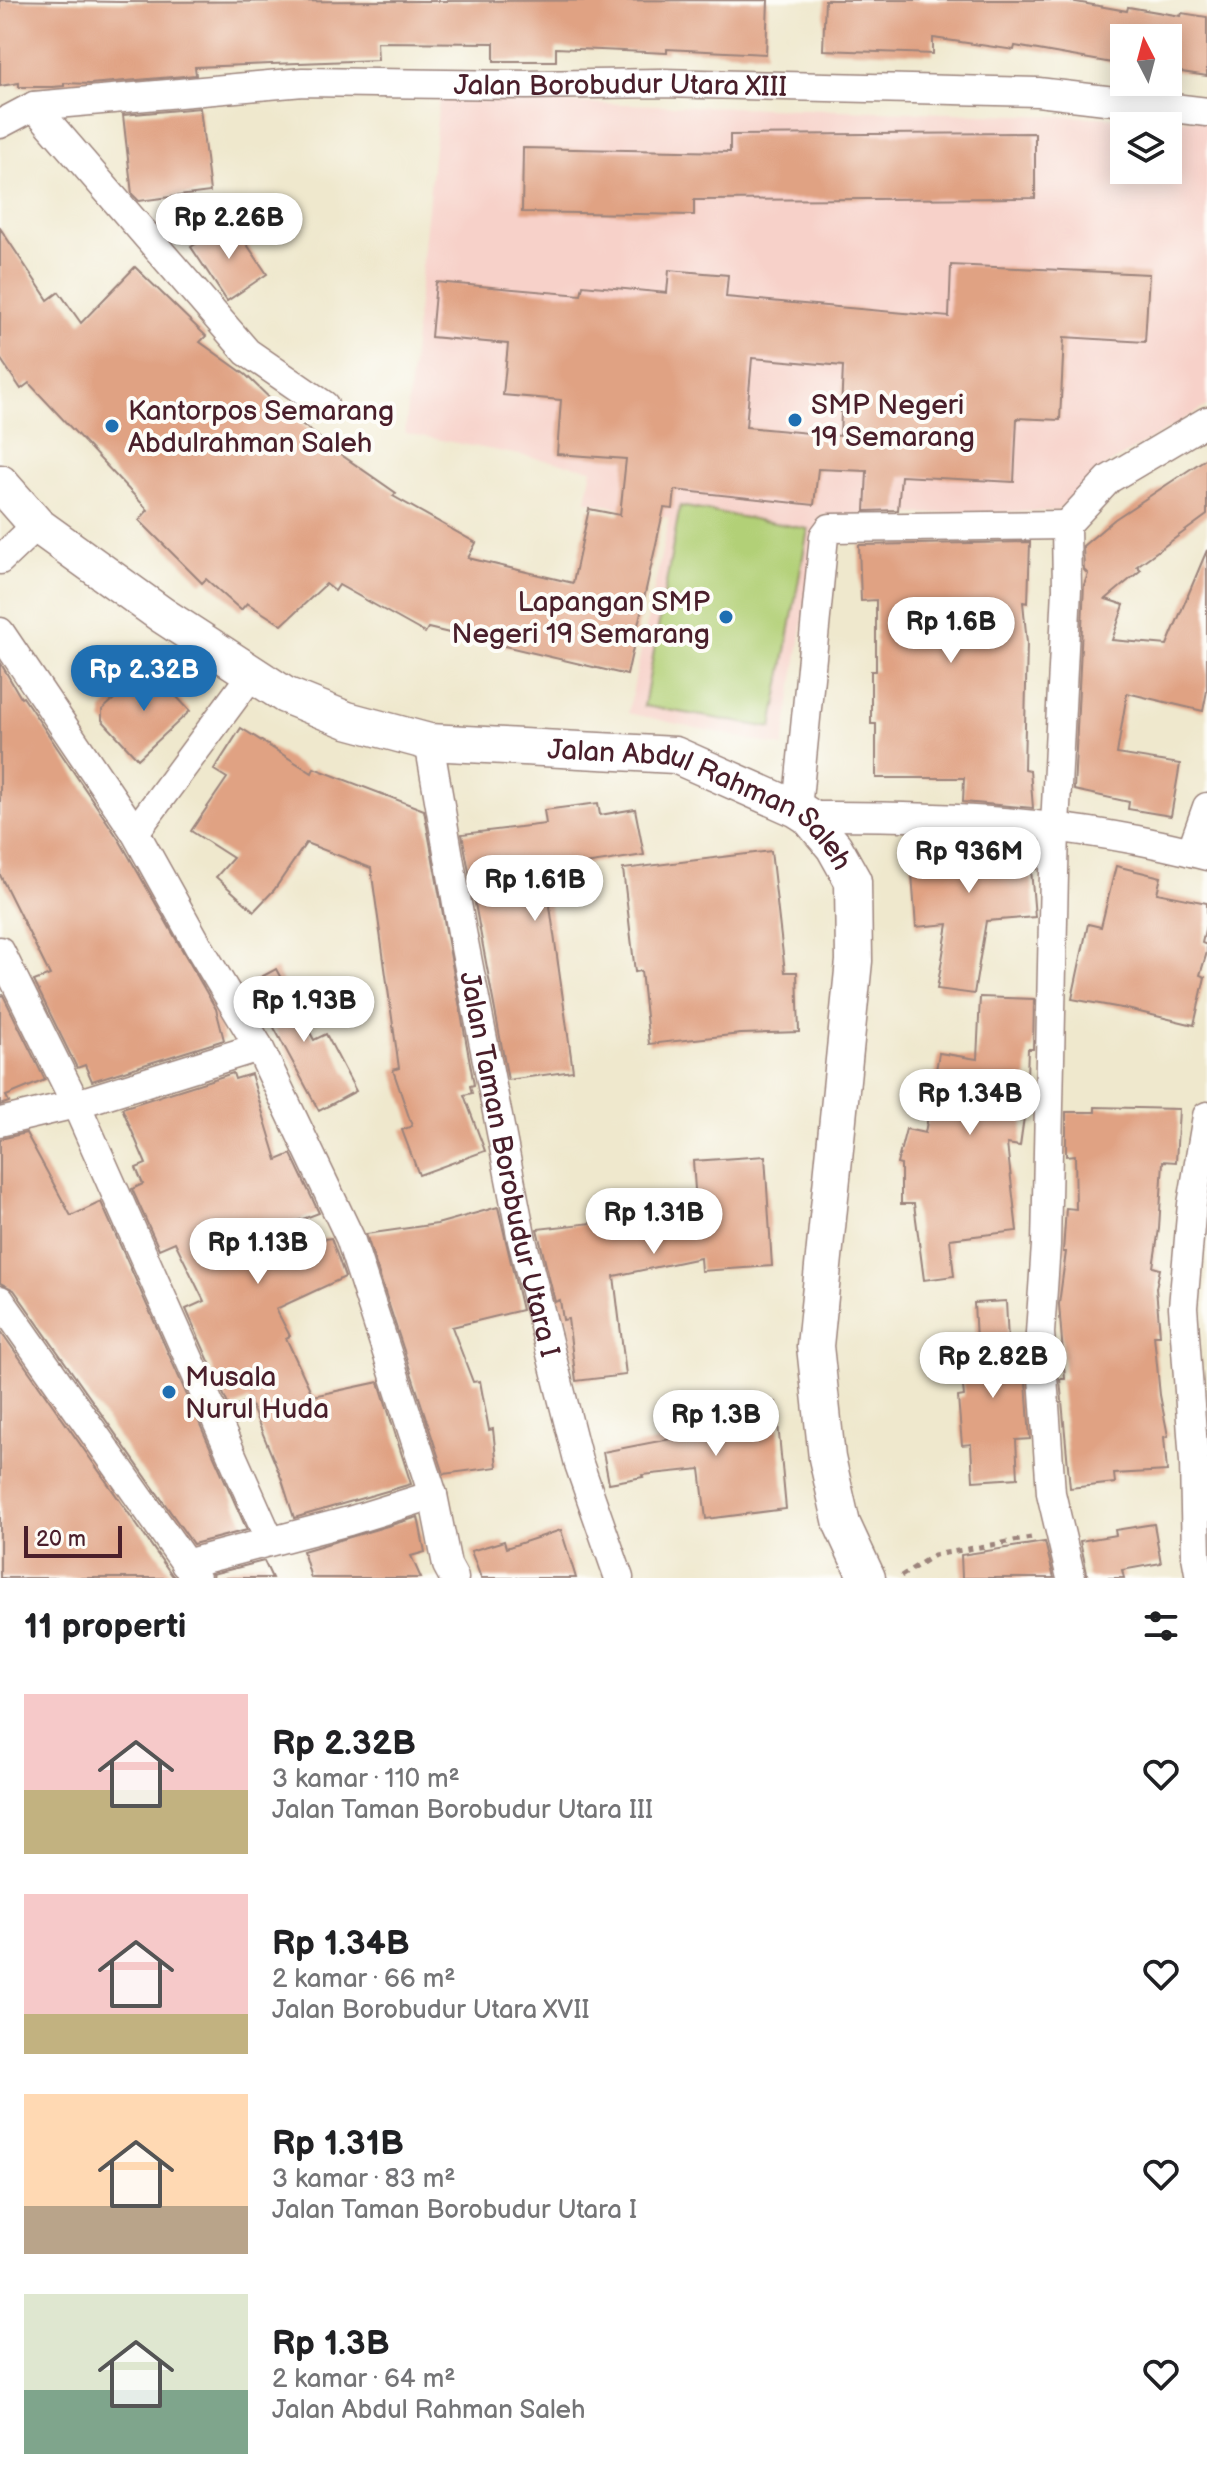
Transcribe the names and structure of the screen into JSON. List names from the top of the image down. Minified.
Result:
{"streets":{"street":["Jalan Borobudur Utara XIII","Jalan Abdul Rahman Saleh","Jalan Taman Borobudur Utara I"]},"crossings":[["Jalan Abdul Rahman Saleh","Jalan Taman Borobudur Utara I"]],"places":["SMP Negeri 19 Semarang","Kantorpos Semarang Abdulrahman Saleh","Lapangan SMP Negeri 19 Semarang","Musala Nurul Huda"],"scale_bar":"20 m","north":"top","page":{"price":["Rp 2.26B","Rp 1.6B","Rp 2.32B","Rp 936M","Rp 1.61B","Rp 1.93B","Rp 1.34B","Rp 1.31B","Rp 1.13B","Rp 2.82B","Rp 1.3B"],"scale":"20 m","heading":"11 properti","list":[{"name":"Rp 2.32B","note":"3 kamar · 110 m² · Jalan Taman Borobudur Utara III"},{"name":"Rp 1.34B","note":"2 kamar · 66 m² · Jalan Borobudur Utara XVII"},{"name":"Rp 1.31B","note":"3 kamar · 83 m² · Jalan Taman Borobudur Utara I"},{"name":"Rp 1.3B","note":"2 kamar · 64 m² · Jalan Abdul Rahman Saleh"}]}}
